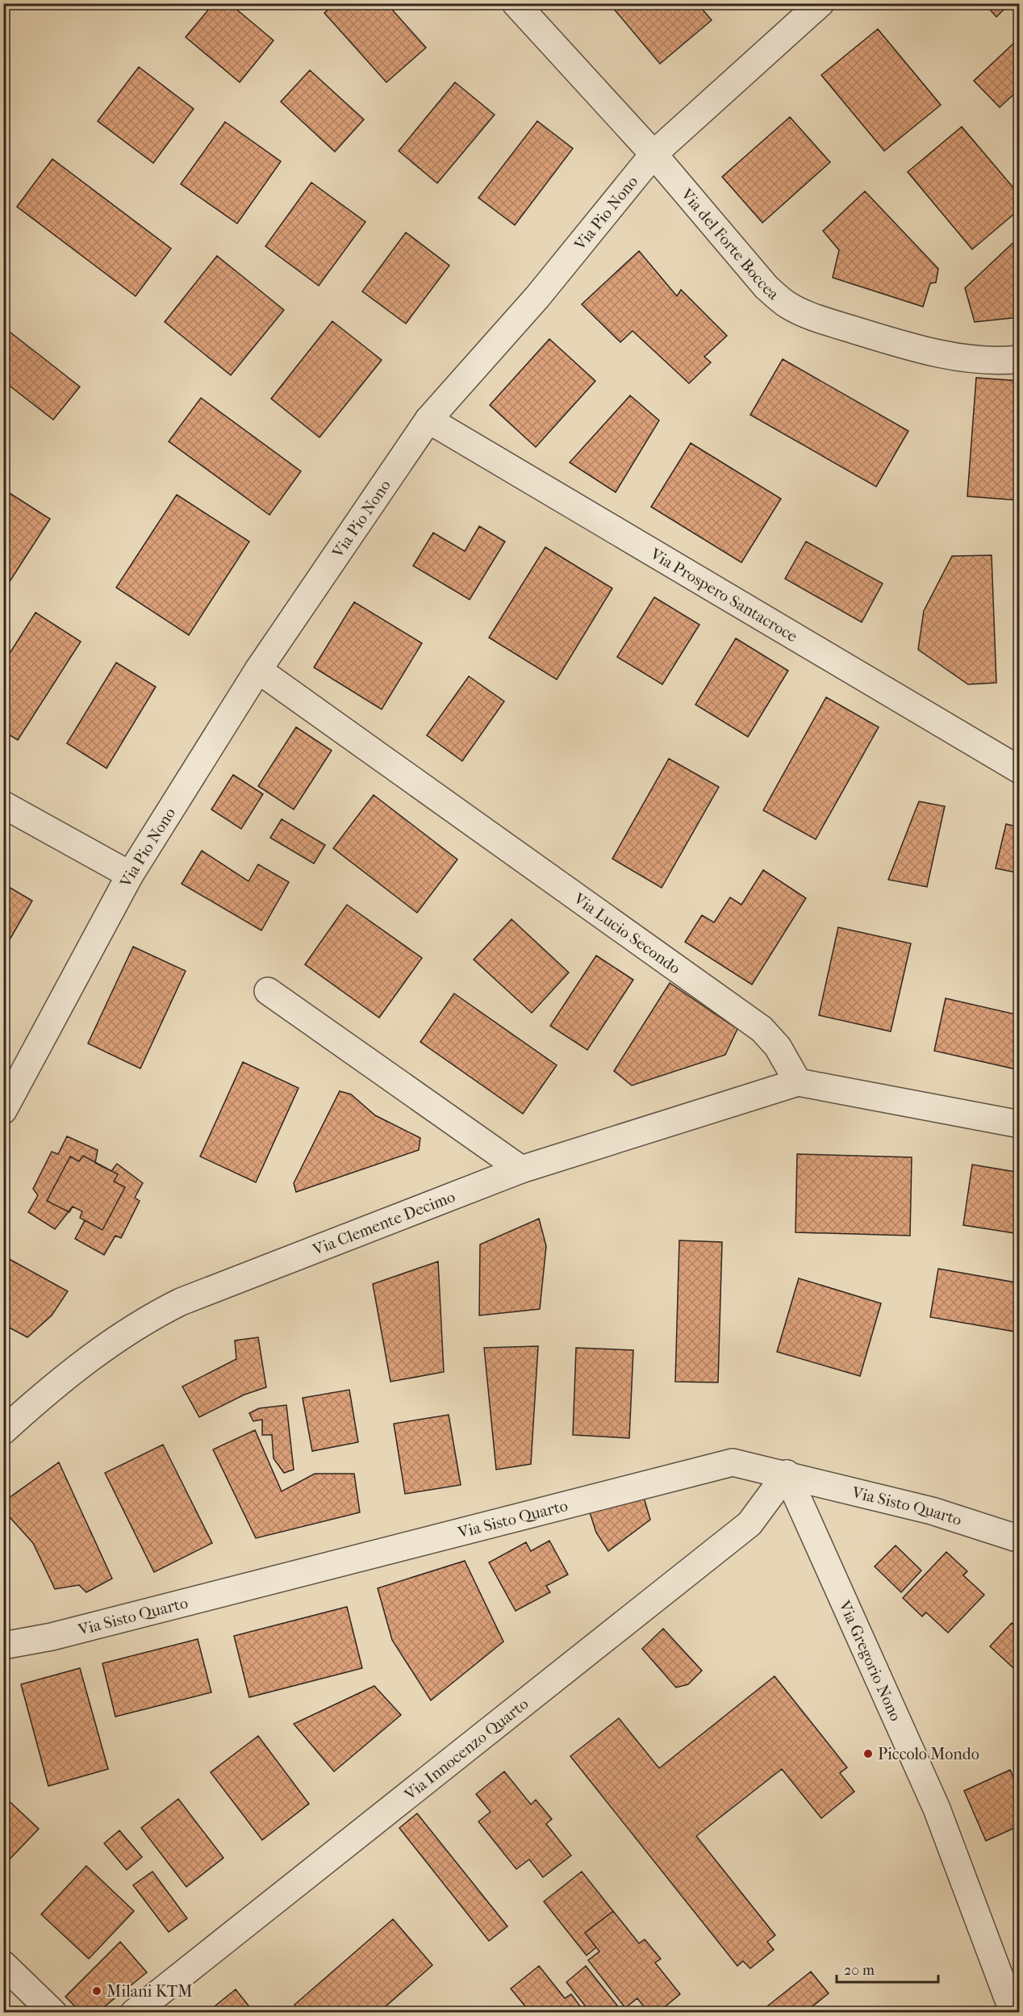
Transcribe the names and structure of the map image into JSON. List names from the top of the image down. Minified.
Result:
{"streets":{"street":["Via Pio Nono","Via del Forte Boccea","Via Prospero Santacroce","Via Lucio Secondo","Via Clemente Decimo","Via Sisto Quarto","Via Gregorio Nono","Via Innocenzo Quarto"]},"crossings":[["Via Pio Nono","Via del Forte Boccea"],["Via Pio Nono","Via Prospero Santacroce"],["Via Pio Nono","Via Lucio Secondo"],["Via Lucio Secondo","Via Clemente Decimo"],["Via Sisto Quarto","Via Gregorio Nono"],["Via Sisto Quarto","Via Innocenzo Quarto"],["Via Gregorio Nono","Via Innocenzo Quarto"]],"places":["Piccolo Mondo","Milani KTM"],"scale_bar":"20 m"}
